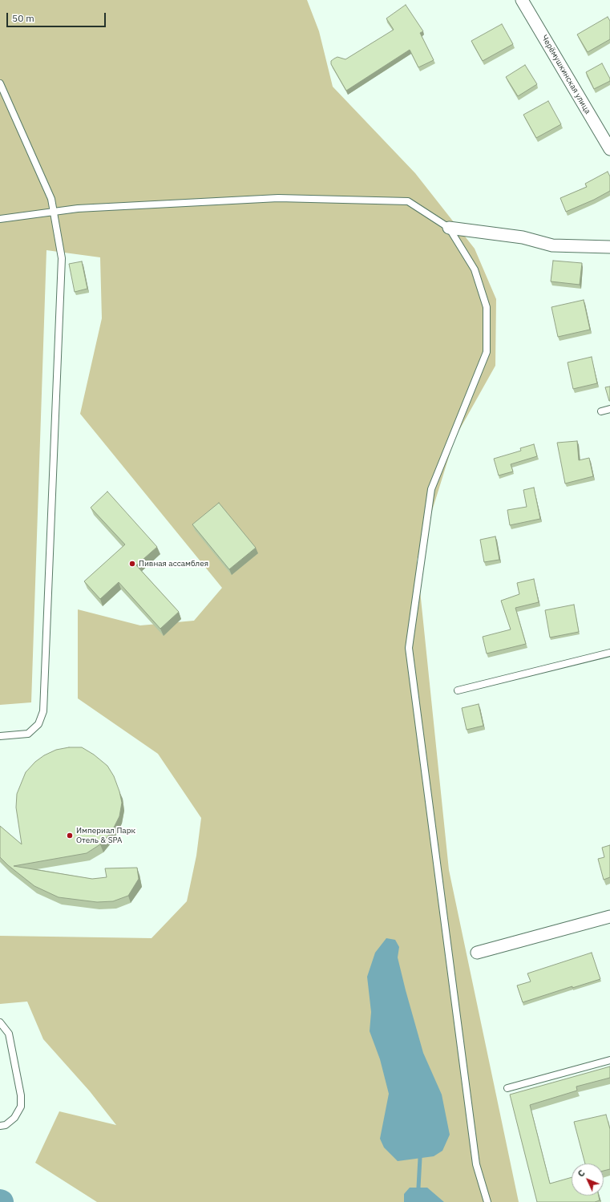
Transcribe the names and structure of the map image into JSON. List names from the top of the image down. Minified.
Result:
{"streets":{"street":["Черёмушкинская улица"]},"places":["Пивная ассамблея","Империал Парк Отель & SPA"],"scale_bar":"50 m","north":"top left"}
